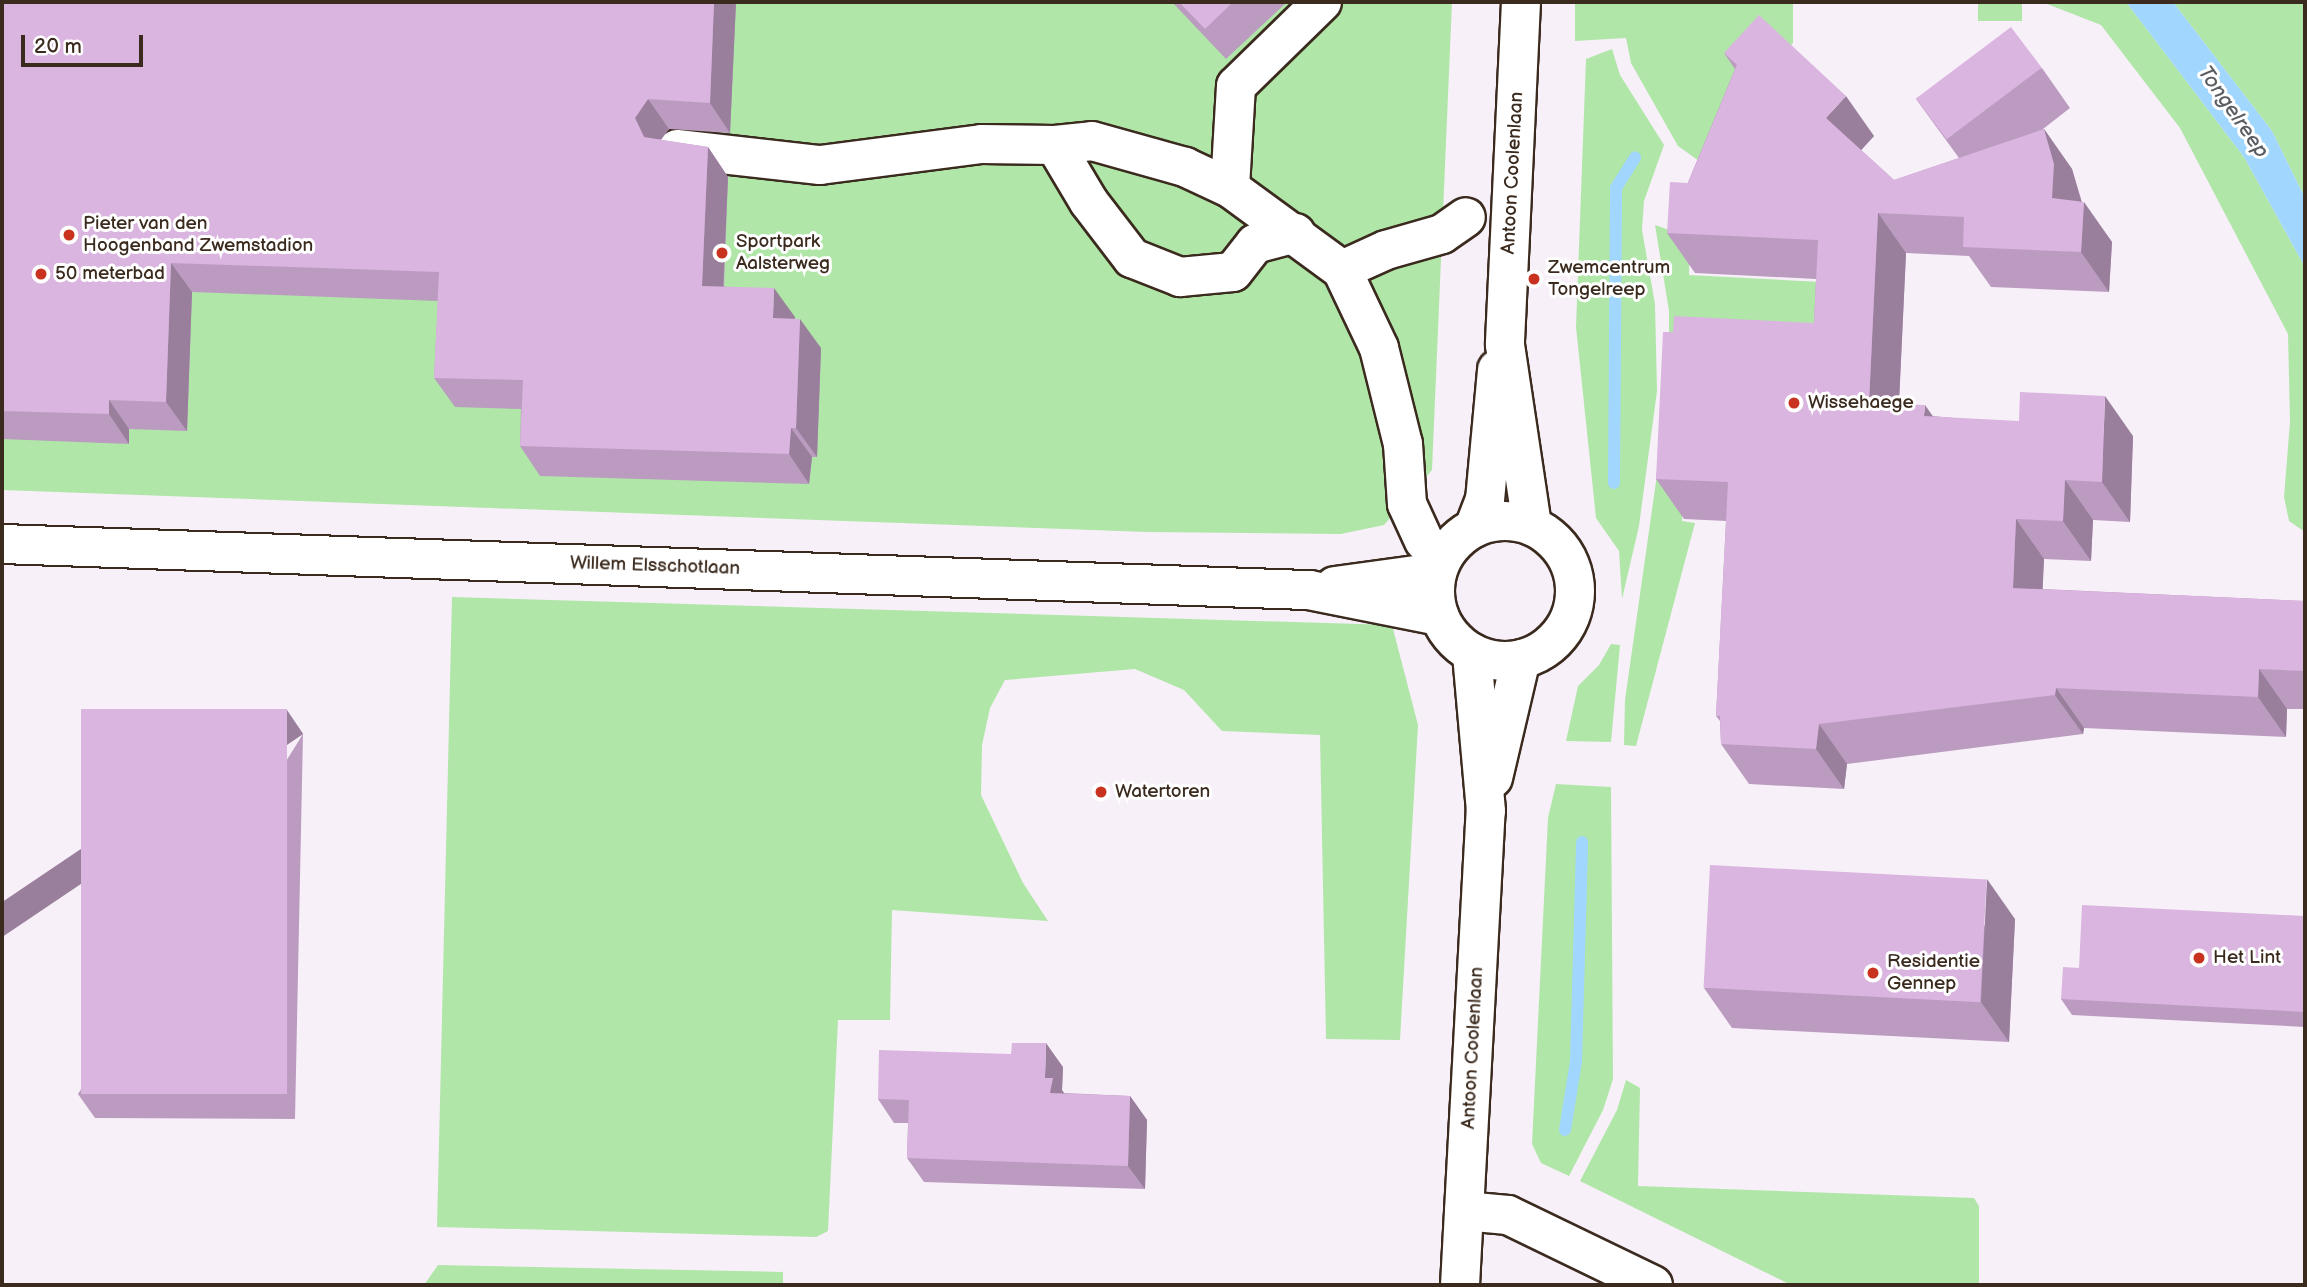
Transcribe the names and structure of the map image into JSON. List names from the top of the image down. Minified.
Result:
{"streets":{"street":["Antoon Coolenlaan","Willem Elsschotlaan"]},"crossings":[["Antoon Coolenlaan","Willem Elsschotlaan"]],"water":["Tongelreep"],"places":["Pieter van den Hoogenband Zwemstadion","Sportpark Aalsterweg","50 meterbad","Zwemcentrum Tongelreep","Wissehaege","Watertoren","Het Lint","Residentie Gennep"],"scale_bar":"20 m"}
